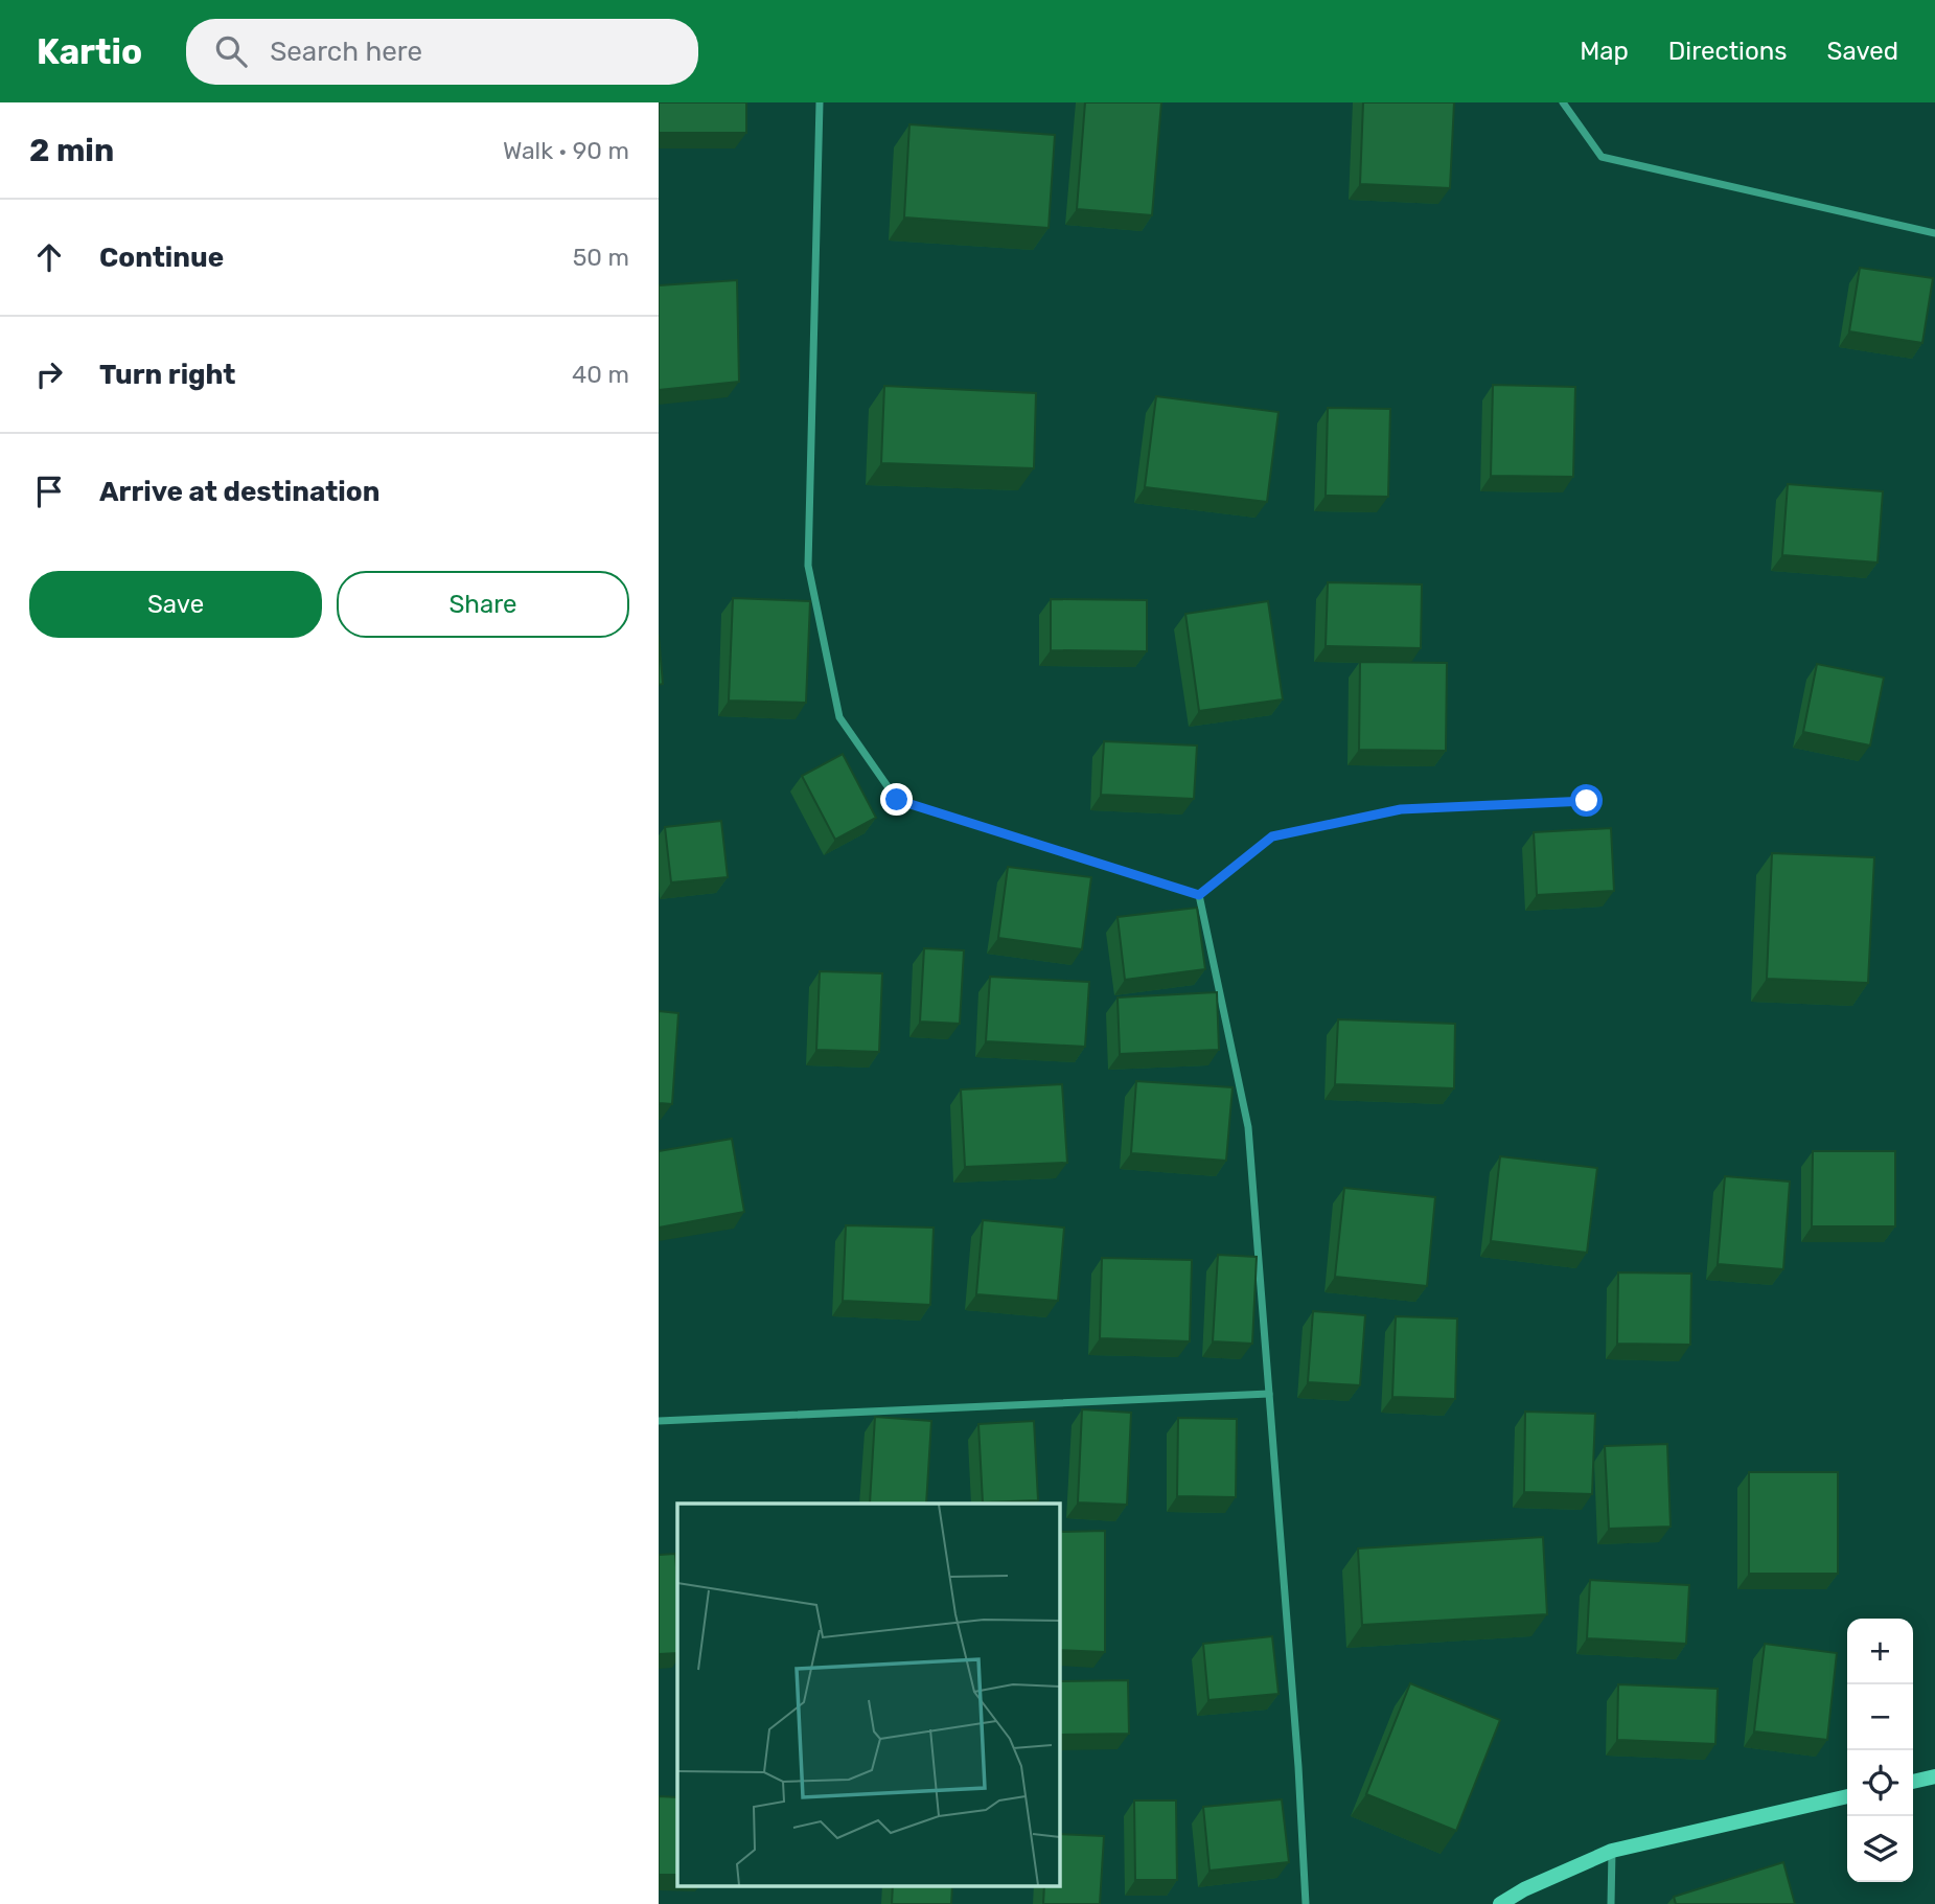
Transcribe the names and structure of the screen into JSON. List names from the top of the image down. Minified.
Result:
{"page":{"header":"Kartio","search":"Search here","nav":["Map","Directions","Saved"],"heading":["2 min","Walk · 90 m"],"list":[["Continue","50 m"],["Turn right","40 m"],"Arrive at destination"],"buttons":["Save","Share"],"map_buttons":["+","−"]}}
